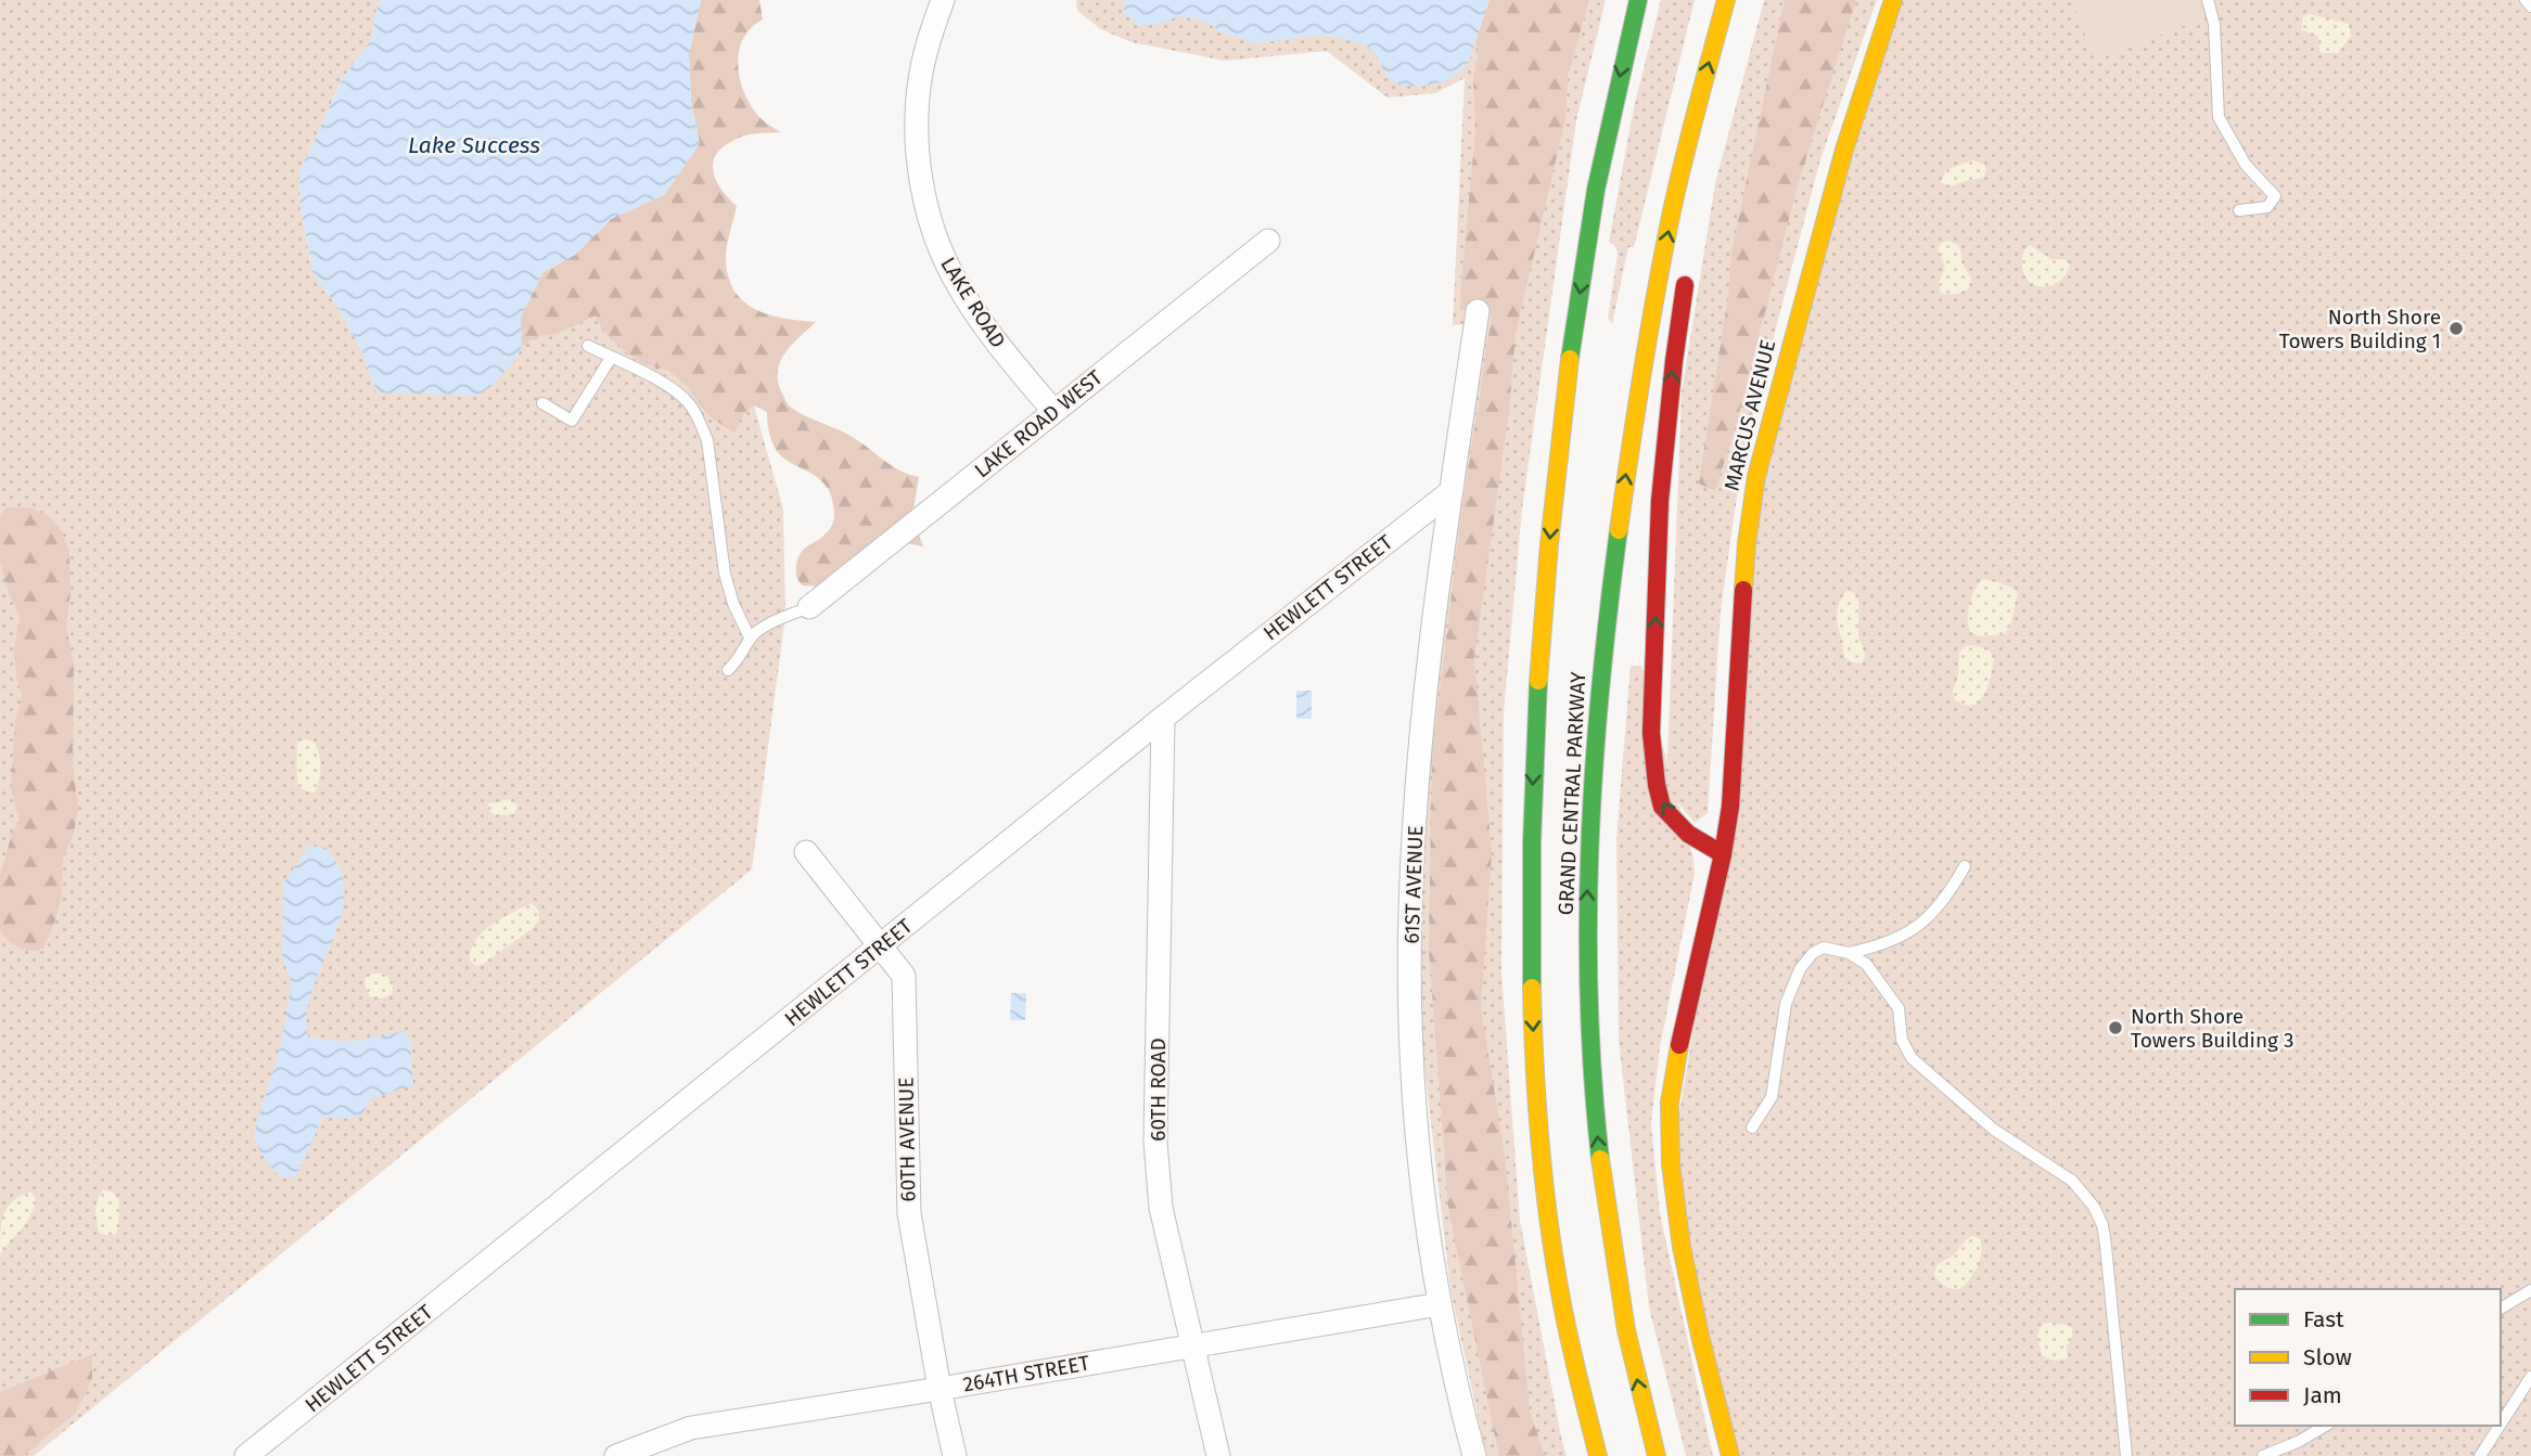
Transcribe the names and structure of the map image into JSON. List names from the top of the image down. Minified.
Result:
{"streets":{"main road":["MARCUS AVENUE","GRAND CENTRAL PARKWAY"],"street":["LAKE ROAD","LAKE ROAD WEST","HEWLETT STREET","61ST AVENUE","60TH ROAD","60TH AVENUE","264TH STREET"]},"crossings":[["LAKE ROAD","LAKE ROAD WEST"],["HEWLETT STREET","61ST AVENUE"],["HEWLETT STREET","60TH ROAD"],["HEWLETT STREET","60TH AVENUE"],["61ST AVENUE","264TH STREET"],["60TH ROAD","264TH STREET"],["60TH AVENUE","264TH STREET"]],"water":["Lake Success"],"places":["North Shore Towers Building 1","North Shore Towers Building 3"],"legend":["Fast","Slow","Jam"]}
